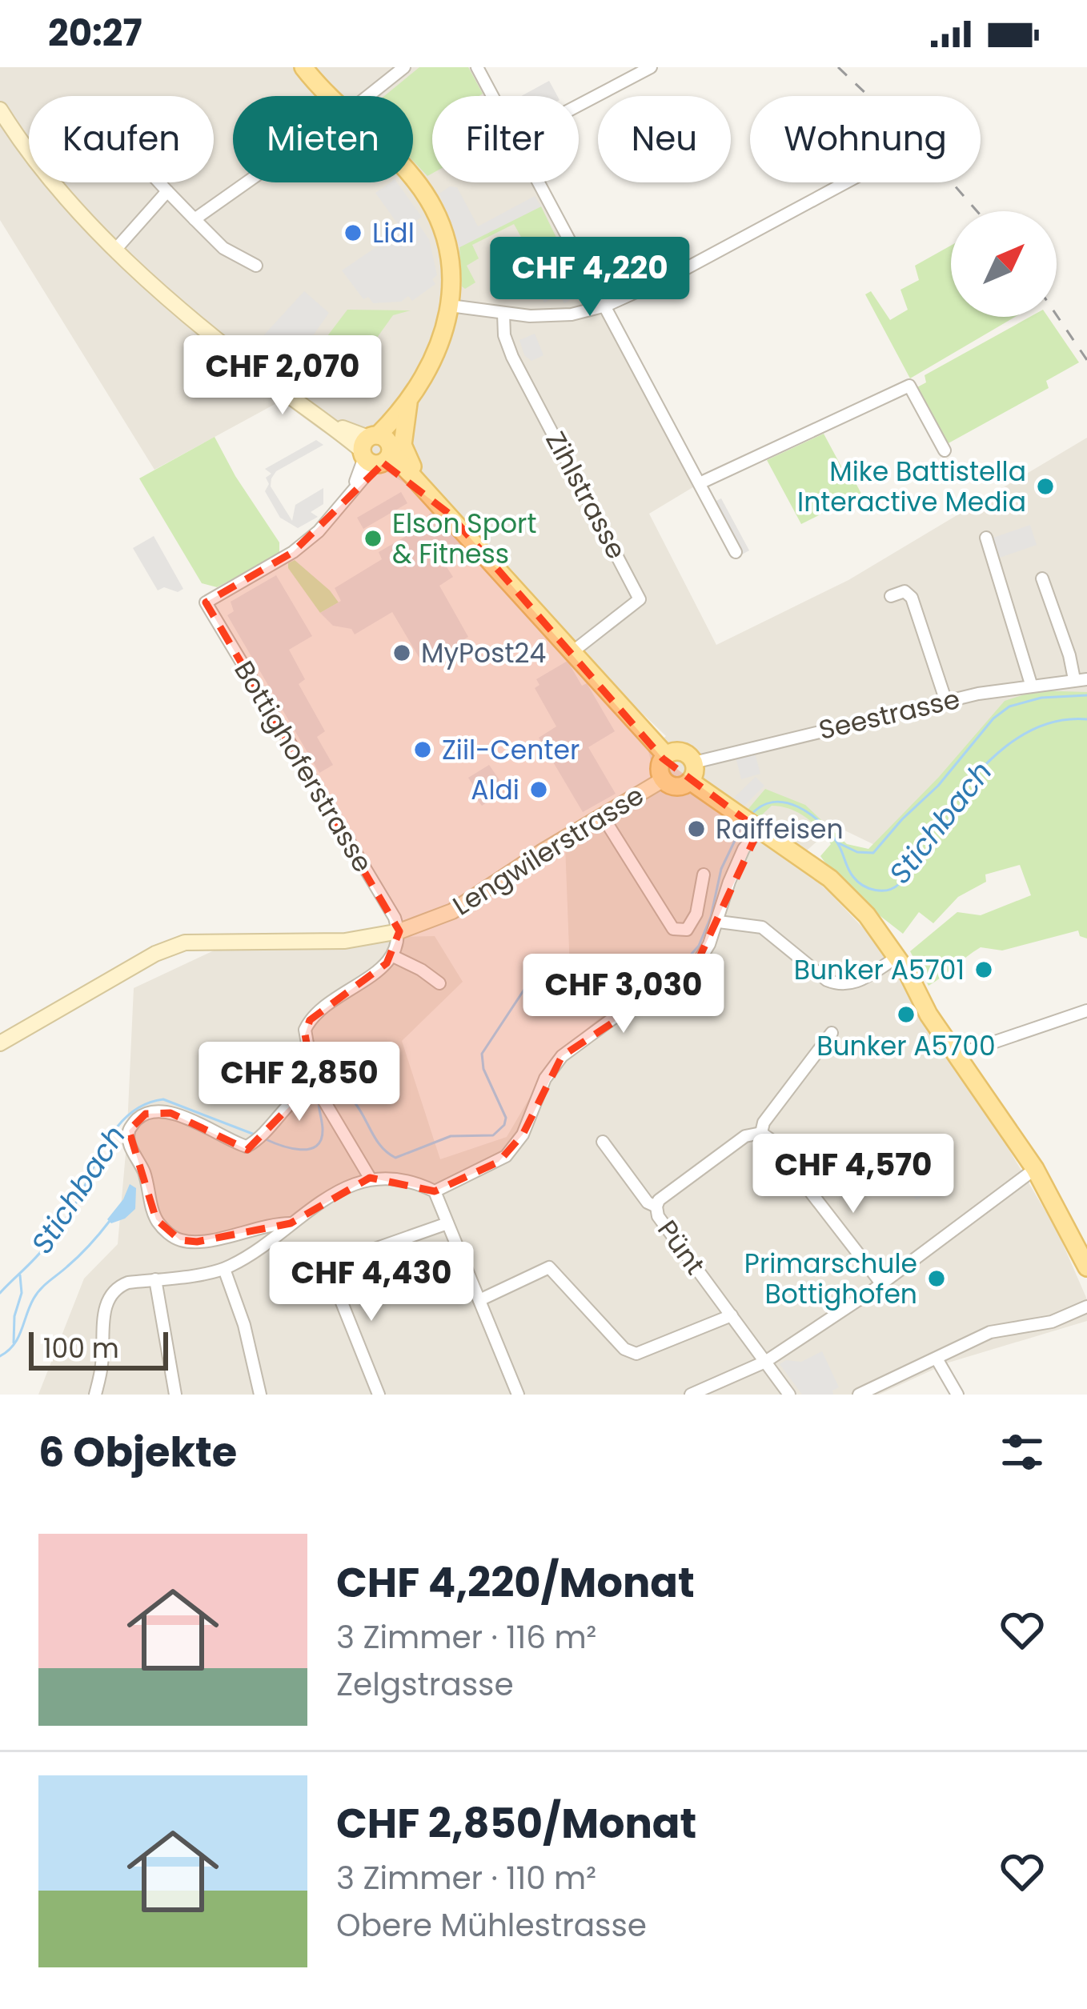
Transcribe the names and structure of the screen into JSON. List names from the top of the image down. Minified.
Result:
{"streets":{"street":["Zihlstrasse","Seestrasse","Bottighoferstrasse","Lengwilerstrasse","Pünt"]},"crossings":[["Seestrasse","Lengwilerstrasse"],["Bottighoferstrasse","Lengwilerstrasse"]],"water":["Stichbach"],"places":["Lidl","Mike Battistella Interactive Media","Elson Sport & Fitness","MyPost24","Ziil-Center","Aldi","Raiffeisen","Bunker A5701","Bunker A5700","Primarschule Bottighofen"],"scale_bar":"100 m","north":"top right","page":{"status":"20:27","chip":["Kaufen","Mieten","Filter","Neu","Wohnung"],"price":["CHF 4,220","CHF 2,070","CHF 3,030","CHF 2,850","CHF 4,570","CHF 4,430"],"scale":"100 m","heading":"6 Objekte","list":[{"name":"CHF 4,220/Monat","note":"3 Zimmer · 116 m² · Zelgstrasse"},{"name":"CHF 2,850/Monat","note":"3 Zimmer · 110 m² · Obere Mühlestrasse"}]}}
